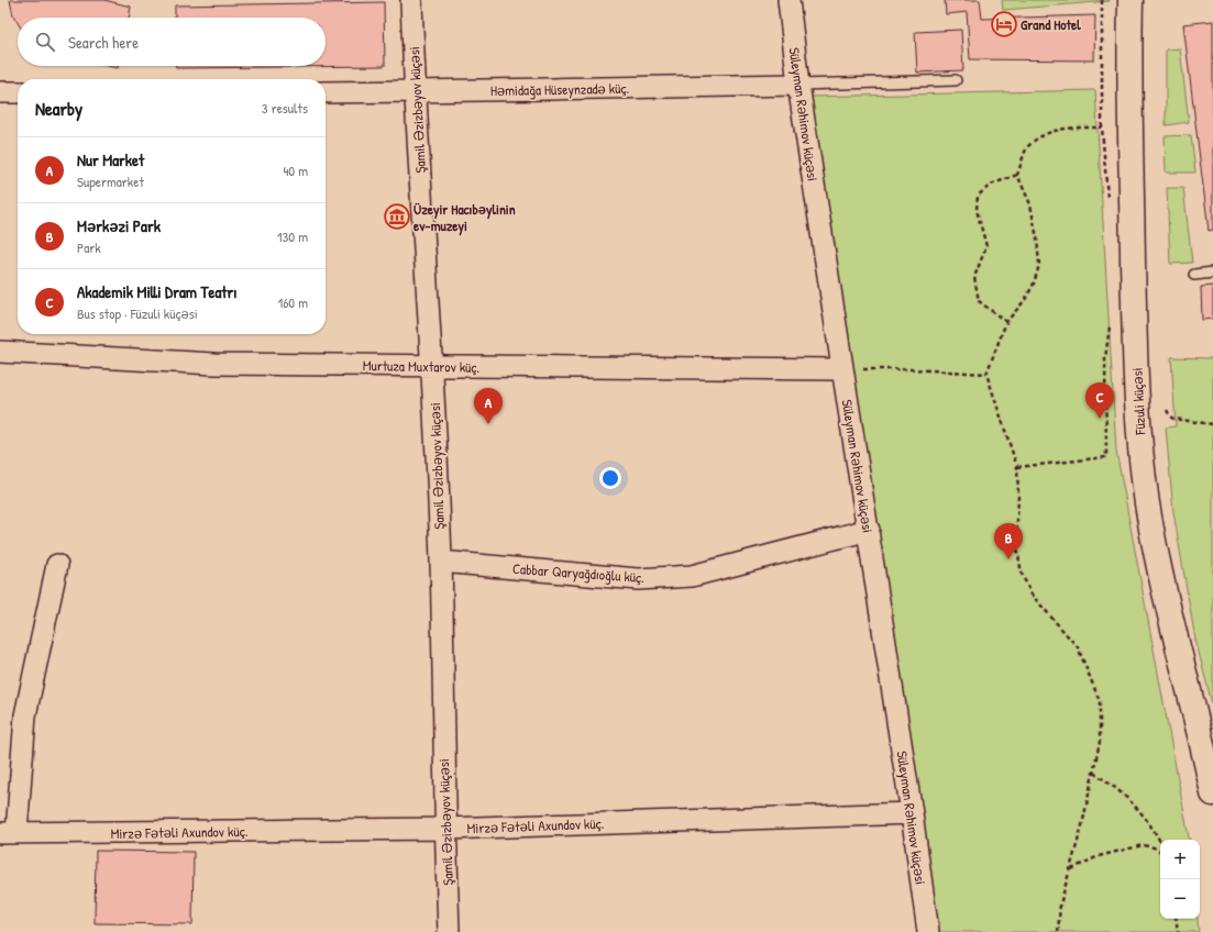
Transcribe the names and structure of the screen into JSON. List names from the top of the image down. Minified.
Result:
{"streets":{"main road":["Füzuli küçəsi"],"street":["Həmidağa Hüseynzadə küç.","Şamil Əzizbəyov küçəsi","Süleyman Rəhimov küçəsi","Murtuza Muxtarov küç.","Cabbar Qaryağdıoğlu küç.","Mirzə Fətəli Axundov küç."]},"crossings":[["Həmidağa Hüseynzadə küç.","Şamil Əzizbəyov küçəsi"],["Həmidağa Hüseynzadə küç.","Süleyman Rəhimov küçəsi"],["Şamil Əzizbəyov küçəsi","Murtuza Muxtarov küç."],["Şamil Əzizbəyov küçəsi","Cabbar Qaryağdıoğlu küç."],["Şamil Əzizbəyov küçəsi","Mirzə Fətəli Axundov küç."],["Süleyman Rəhimov küçəsi","Murtuza Muxtarov küç."],["Süleyman Rəhimov küçəsi","Cabbar Qaryağdıoğlu küç."],["Süleyman Rəhimov küçəsi","Mirzə Fətəli Axundov küç."]],"places":{"hotel":["Grand Hotel"],"museum":["Üzeyir Hacıbəylinin ev-muzeyi"]},"page":{"search":"Search here","heading":["Nearby","3 results"],"list":[{"mark":"A","name":"Nur Market","note":"Supermarket","value":"40 m"},{"mark":"B","name":"Mərkəzi Park","note":"Park","value":"130 m"},{"mark":"C","name":"Akademik Milli Dram Teatrı","note":"Bus stop · Füzuli küçəsi","value":"160 m"}],"pins":["C","A","B"],"map_buttons":["+","−"]}}
